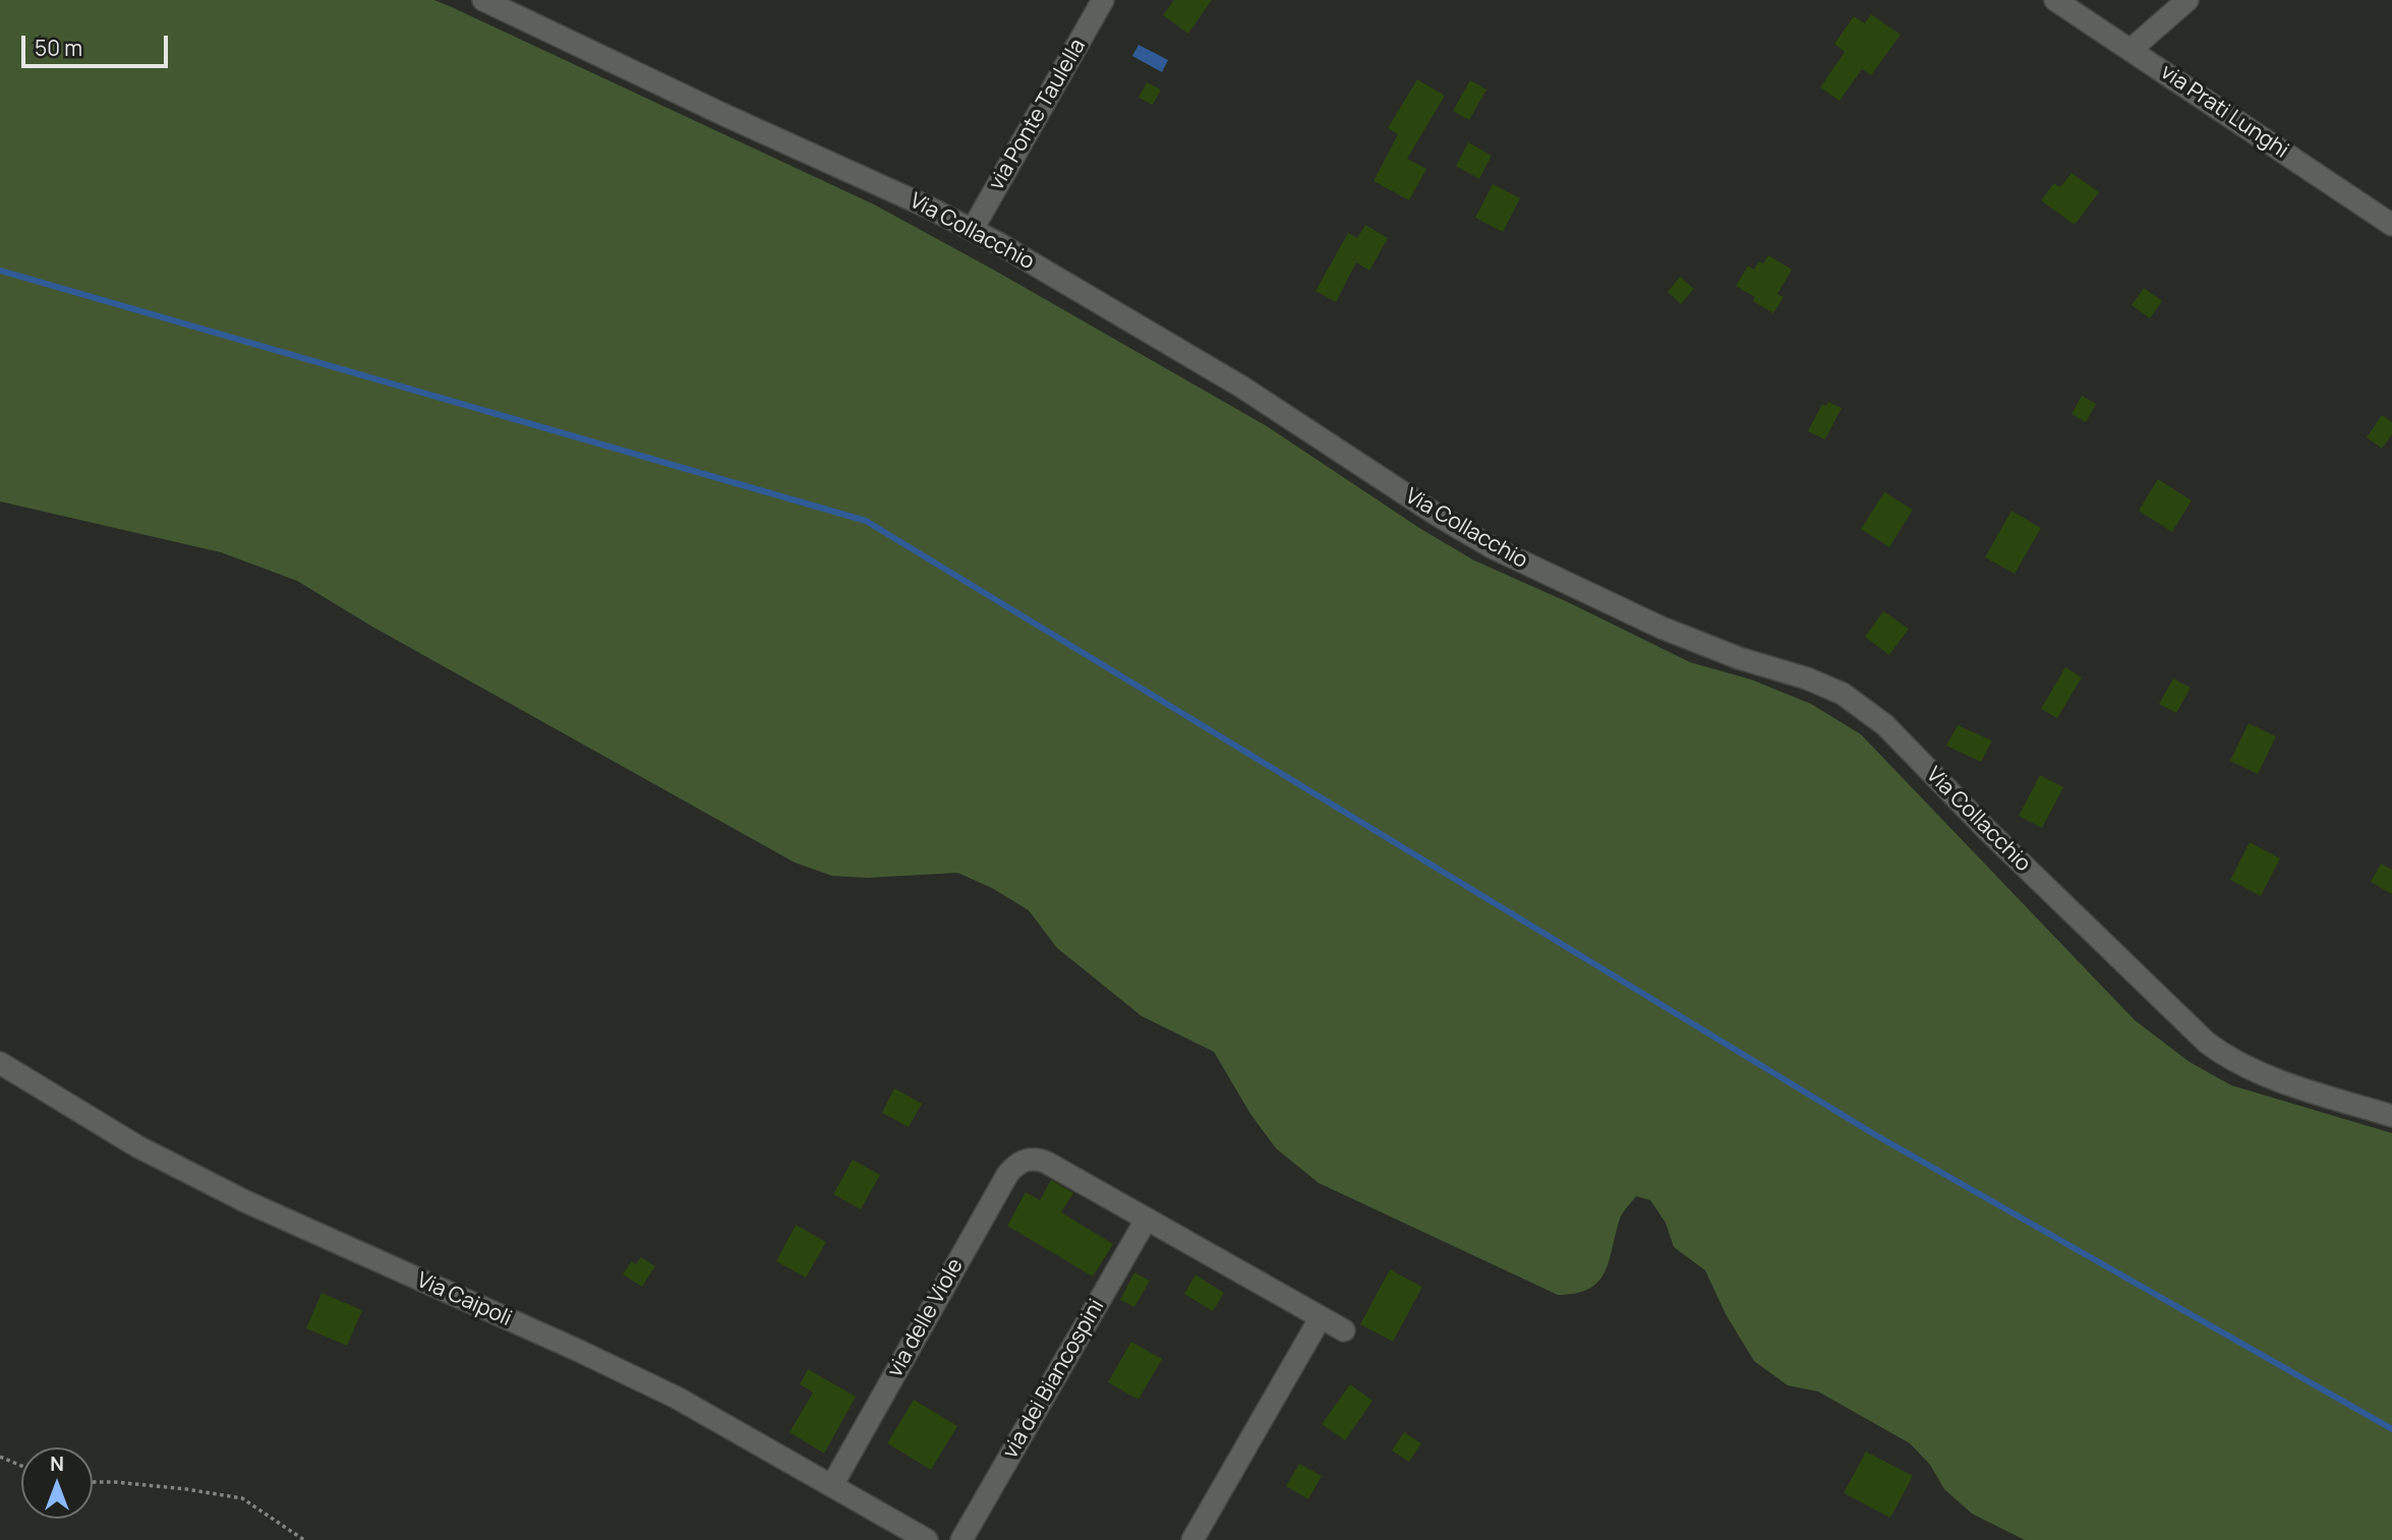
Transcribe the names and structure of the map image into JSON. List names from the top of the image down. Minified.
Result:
{"streets":{"street":["via Prati Lunghi","via Ponte Taulella","Via Collacchio","Via Caipoli","via delle Viole","via dei Biancospini"]},"crossings":[["via Ponte Taulella","Via Collacchio"],["Via Caipoli","via delle Viole"],["via delle Viole","via dei Biancospini"]],"scale_bar":"50 m","north":"top"}
